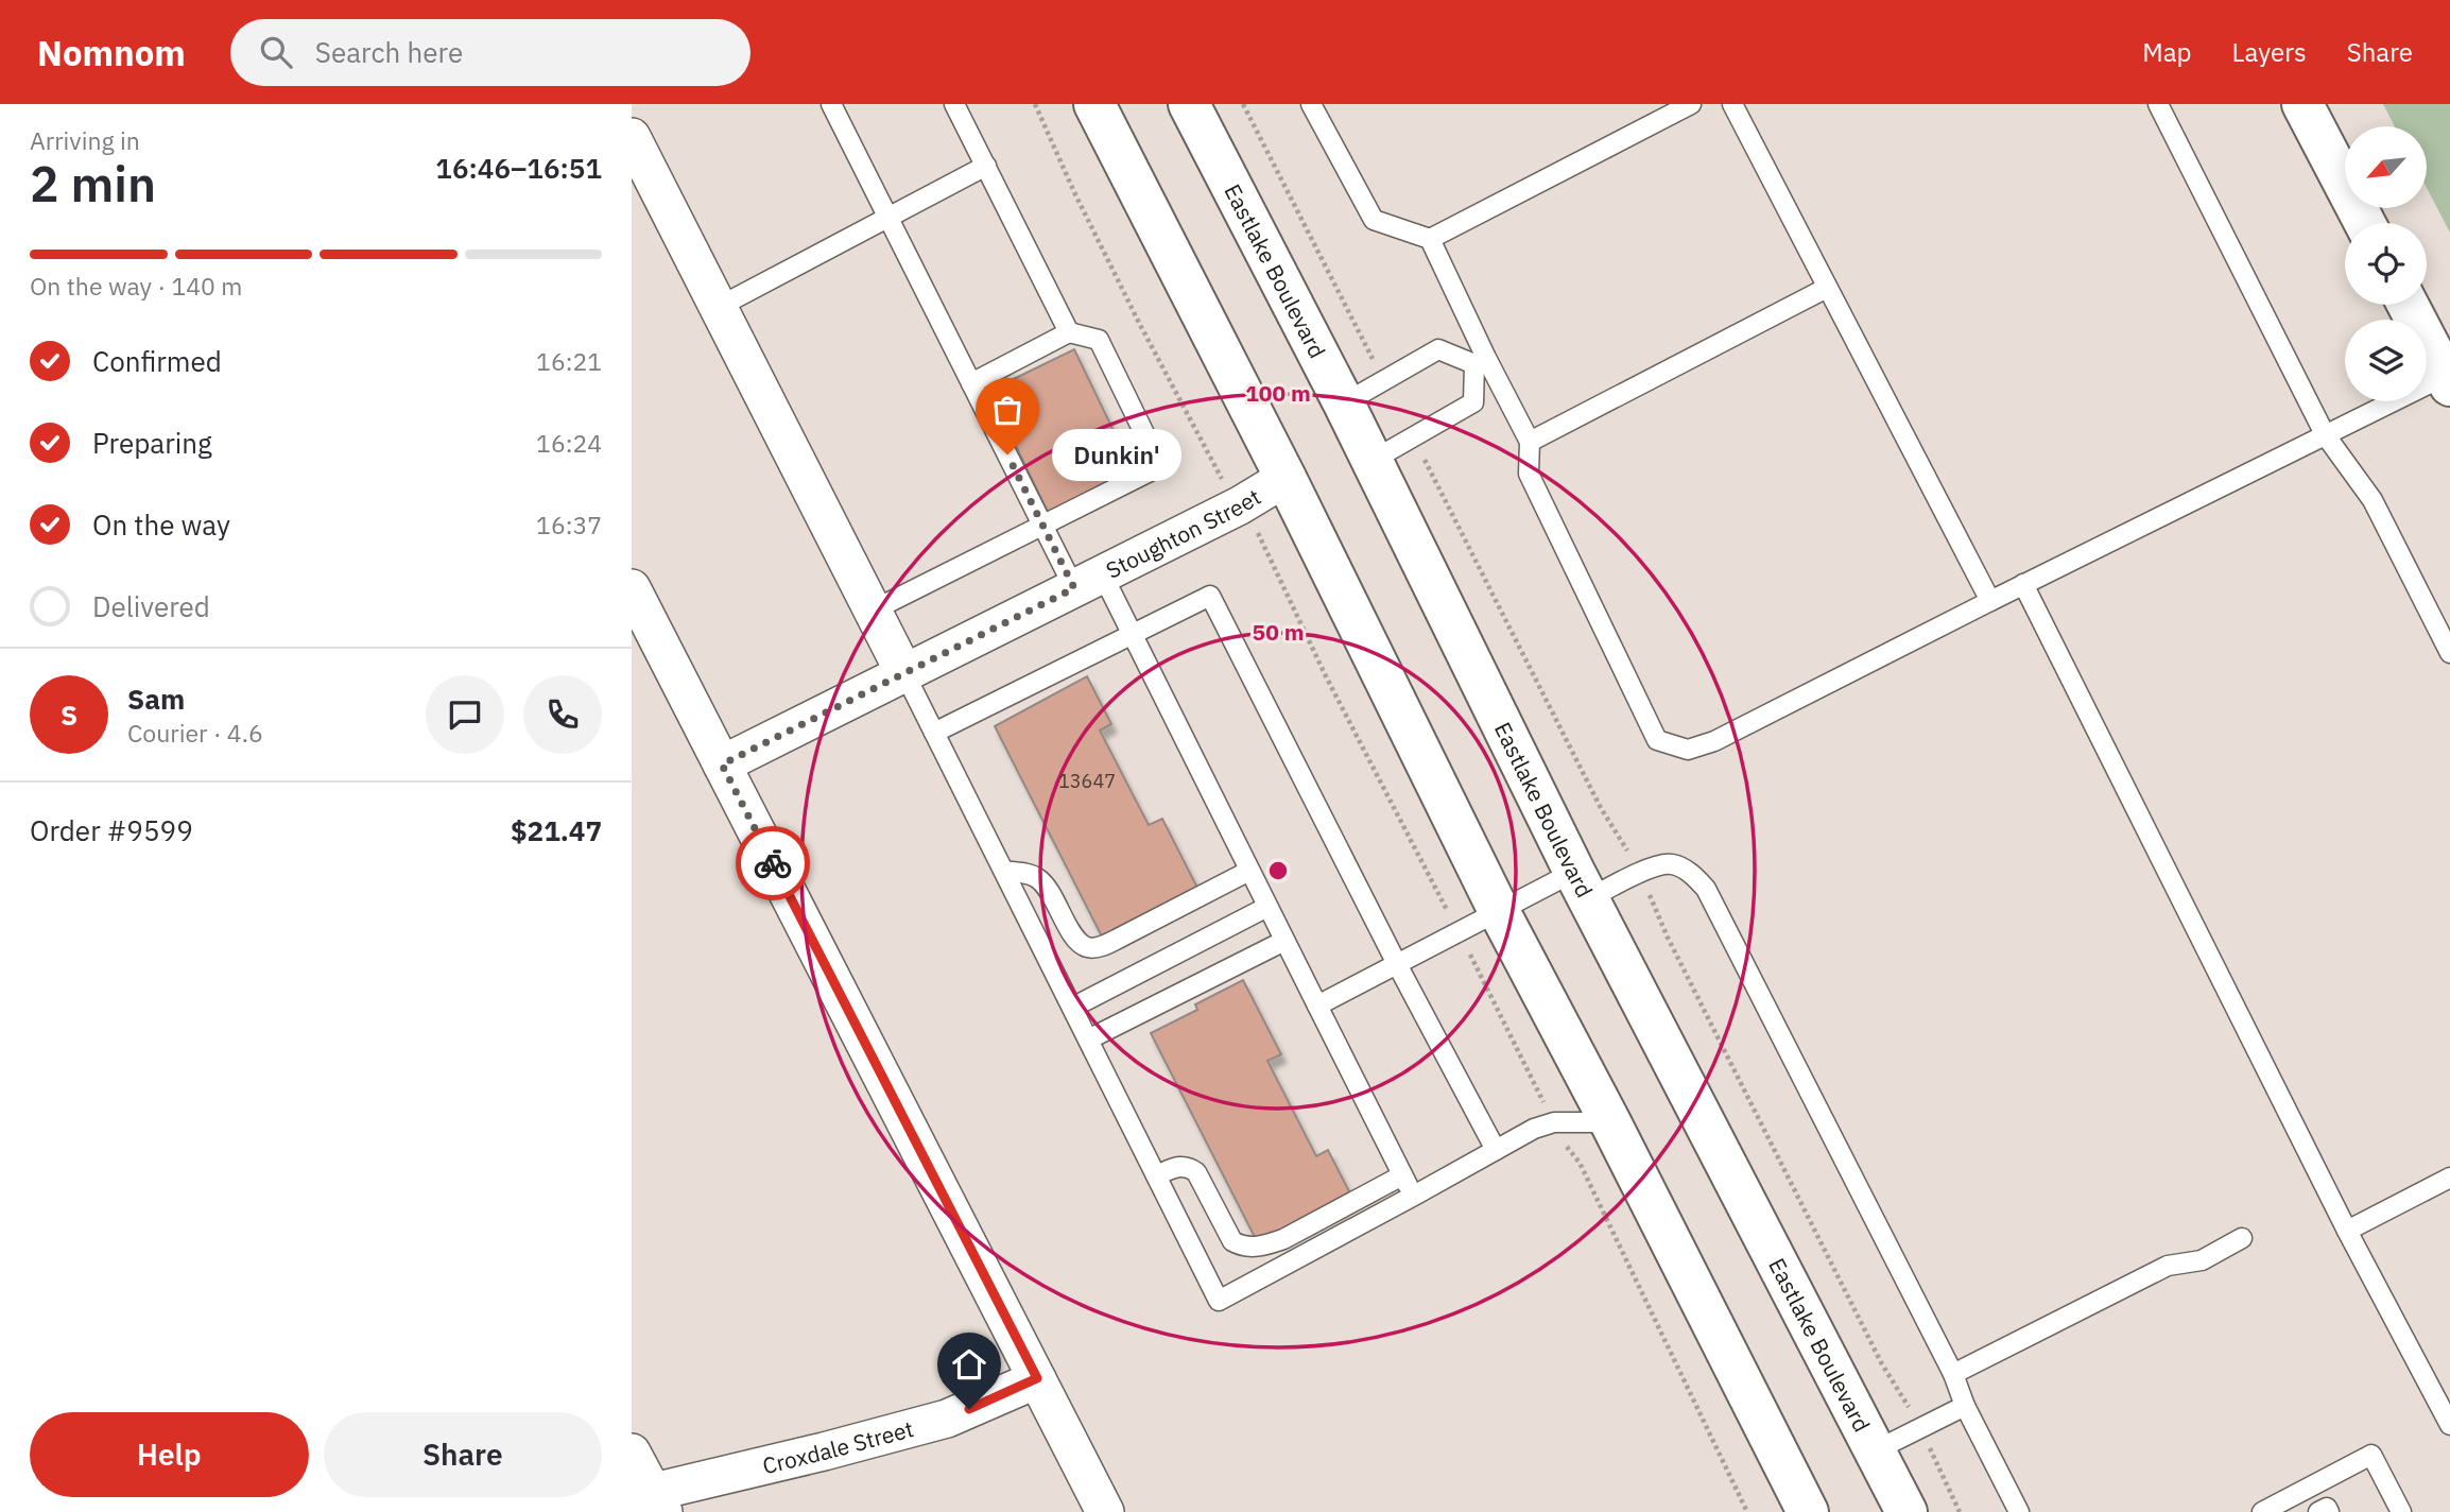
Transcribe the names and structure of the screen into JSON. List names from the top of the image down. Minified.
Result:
{"streets":{"main road":["Eastlake Boulevard"],"street":["Stoughton Street","Croxdale Street"]},"places":["Dunkin'"],"house_numbers":["13647"],"north":"bottom left","page":{"header":"Nomnom","search":"Search here","nav":["Map","Layers","Share"],"heading":["2 min","Arriving in","16:46–16:51"],"panel":["Sam","Courier · 4.6","Order #9599","$21.47"],"bar":"On the way · 140 m","list":[["Confirmed","16:21"],["Preparing","16:24"],["On the way","16:37"],"Delivered"],"bubble":"Dunkin'","round":"S","buttons":["Help","Share"]},"rings":["100 m","50 m"]}
